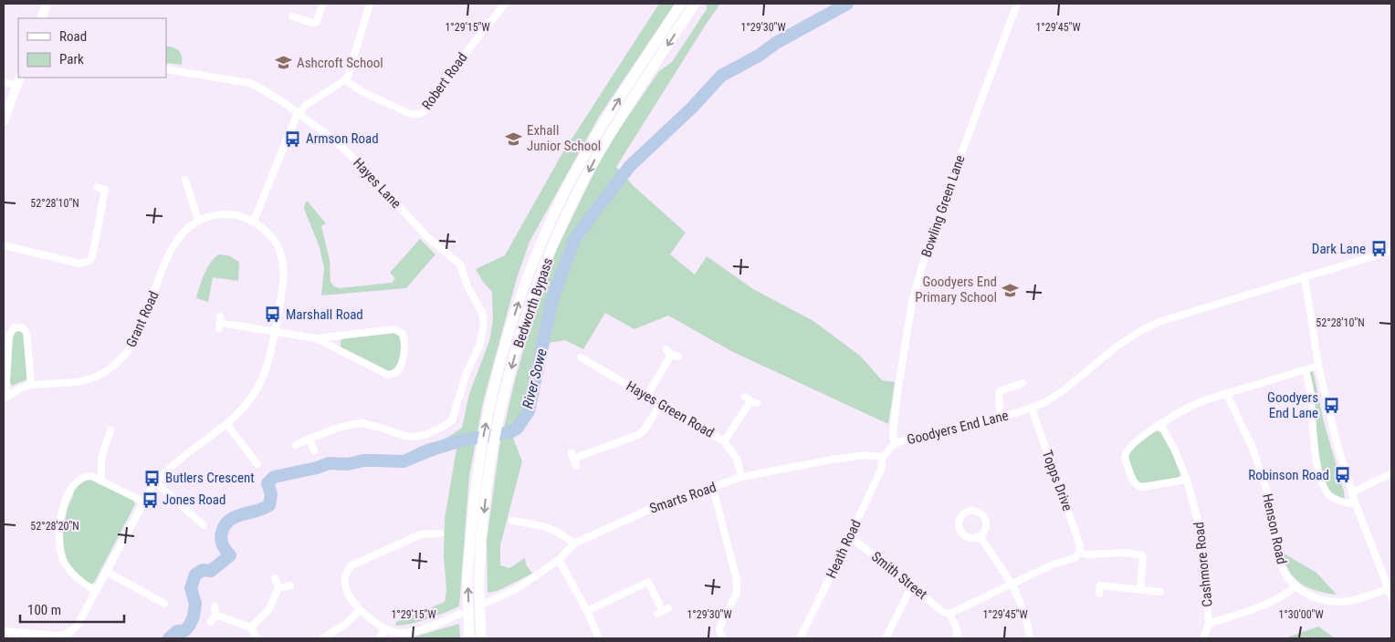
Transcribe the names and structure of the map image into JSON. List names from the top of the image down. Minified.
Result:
{"streets":{"highway":["Bedworth Bypass"],"street":["Robert Road","Hayes Lane","Bowling Green Lane","Grant Road","Hayes Green Road","Goodyers End Lane","Topps Drive","Smarts Road","Henson Road","Heath Road","Cashmore Road","Smith Street"]},"crossings":[["Bowling Green Lane","Goodyers End Lane"],["Hayes Green Road","Smarts Road"],["Goodyers End Lane","Topps Drive"],["Smarts Road","Heath Road"],["Heath Road","Smith Street"]],"water":["River Sowe"],"places":{"school or university":["Ashcroft School","Exhall Junior School","Goodyers End Primary School"],"bus stop":["Armson Road","Dark Lane","Marshall Road","Goodyers End Lane","Robinson Road","Butlers Crescent","Jones Road"]},"legend":["Road","Park"],"scale_bar":"100 m","coordinates":["1°29'15\"W","1°29'30\"W","1°29'45\"W","52°28'10\"N","52°28'20\"N","1°30'00\"W"]}
